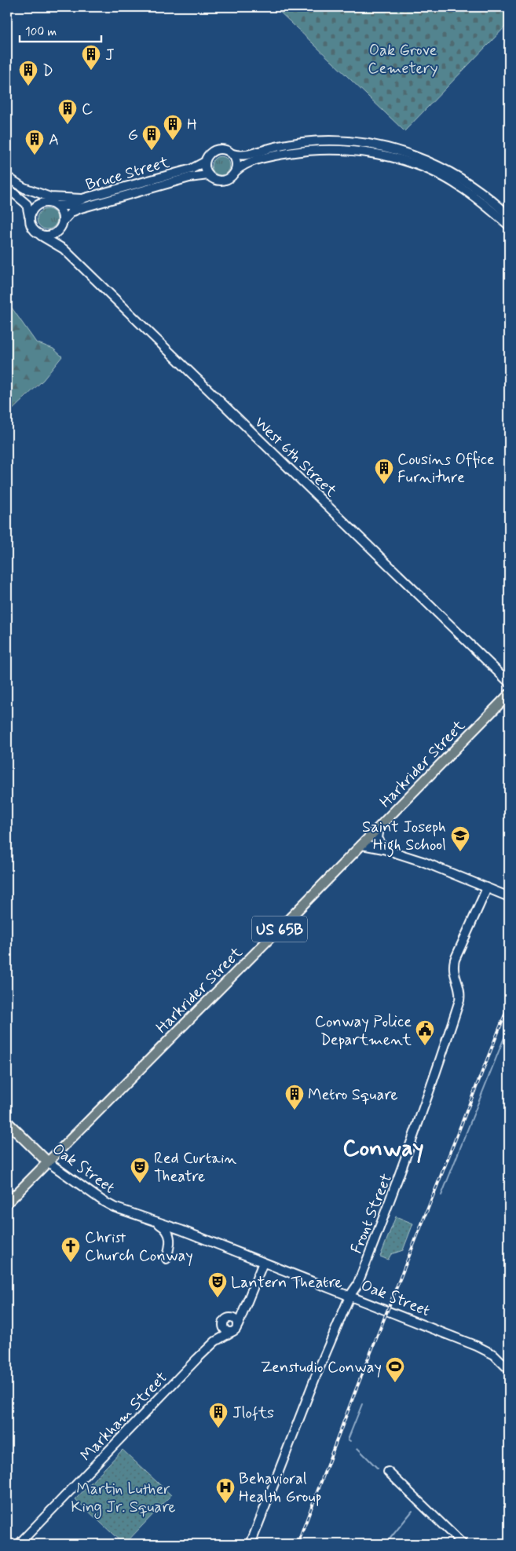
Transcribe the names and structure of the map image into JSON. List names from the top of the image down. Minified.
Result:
{"streets":{"highway":["Oak Street"],"main road":["Harkrider Street","US 65B"],"street":["Bruce Street","West 6th Street","Front Street","Markham Street"]},"crossings":[["Bruce Street","West 6th Street"],["Harkrider Street","Oak Street"],["Oak Street","Front Street"]],"districts":["Conway"],"parks":["Oak Grove Cemetery","Martin Luther King Jr. Square"],"places":{"building":["J","D","C","H","G","A","Cousins Office Furniture","Metro Square","Jlofts"],"school or university":["Saint Joseph High School"],"public building":["Conway Police Department"],"theatre":["Red Curtain Theatre","Lantern Theatre"],"church":["Christ Church Conway"],"sports":["Zenstudio Conway"],"hospital":["Behavioral Health Group"]},"scale_bar":"100 m"}
